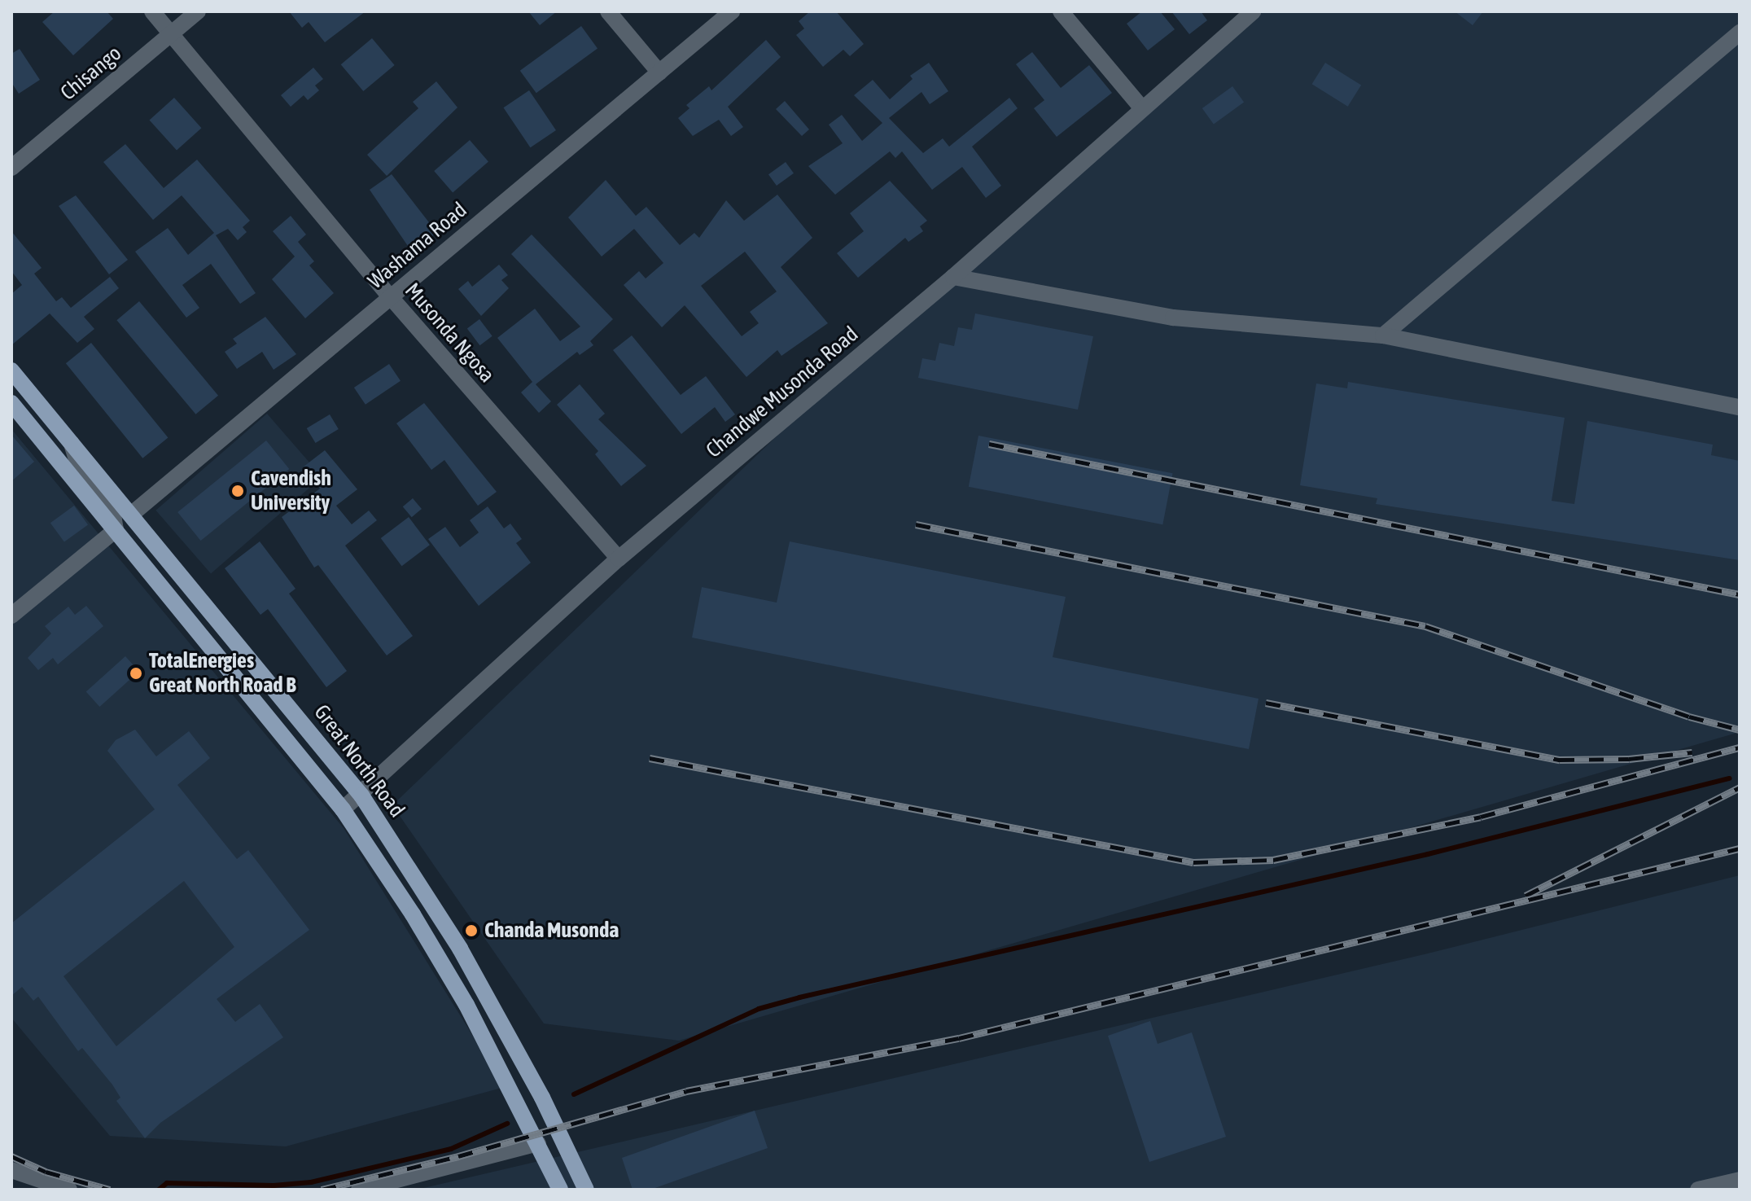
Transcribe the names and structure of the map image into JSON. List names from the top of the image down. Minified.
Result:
{"streets":{"main road":["Great North Road"],"street":["Chisango","Washama Road","Musonda Ngosa","Chandwe Musonda Road"]},"crossings":[["Chisango","Musonda Ngosa"],["Washama Road","Musonda Ngosa"],["Washama Road","Great North Road"],["Musonda Ngosa","Chandwe Musonda Road"],["Chandwe Musonda Road","Great North Road"]],"places":["Cavendish University","TotalEnergies Great North Road B","Chanda Musonda"]}
